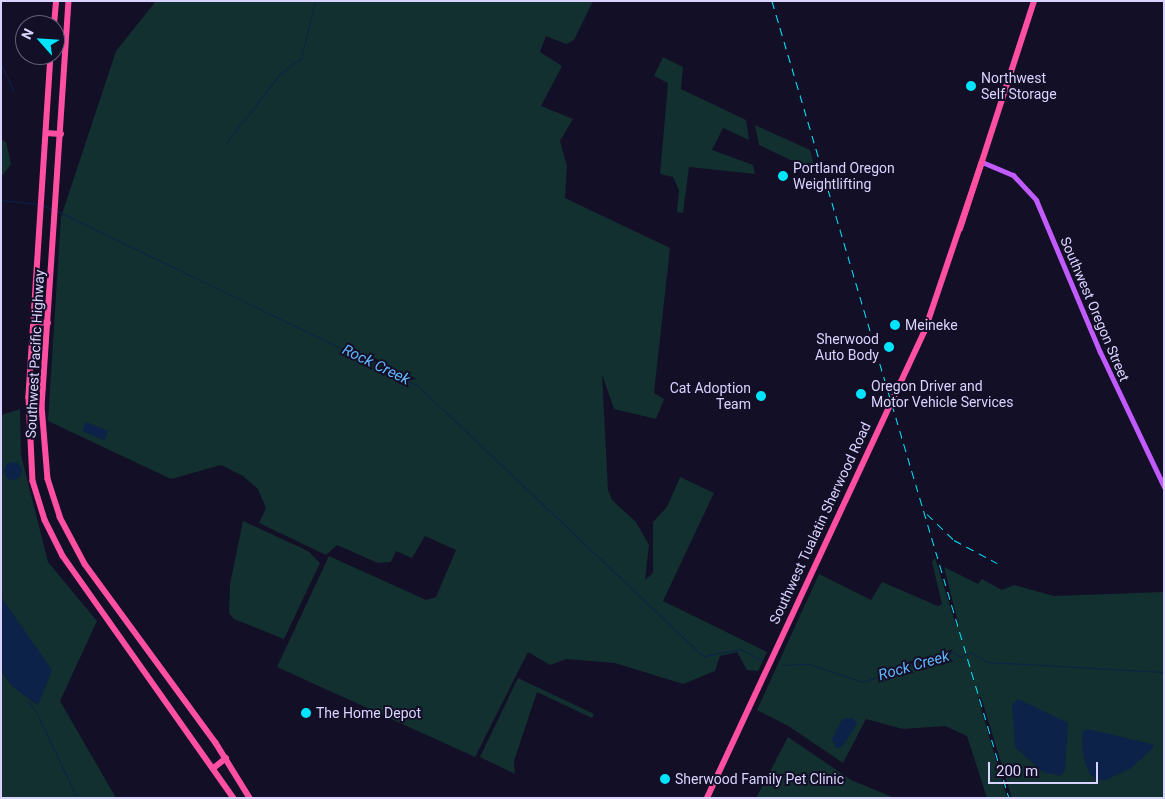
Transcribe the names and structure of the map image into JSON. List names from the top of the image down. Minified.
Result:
{"streets":{"highway":["Southwest Pacific Highway","Southwest Tualatin Sherwood Road"],"main road":["Southwest Oregon Street"]},"crossings":[["Southwest Oregon Street","Southwest Tualatin Sherwood Road"]],"water":["Rock Creek"],"places":["Northwest Self Storage","Portland Oregon Weightlifting","Meineke","Sherwood Auto Body","Oregon Driver and Motor Vehicle Services","Cat Adoption Team","The Home Depot","Sherwood Family Pet Clinic"],"scale_bar":"200 m","north":"top left"}
